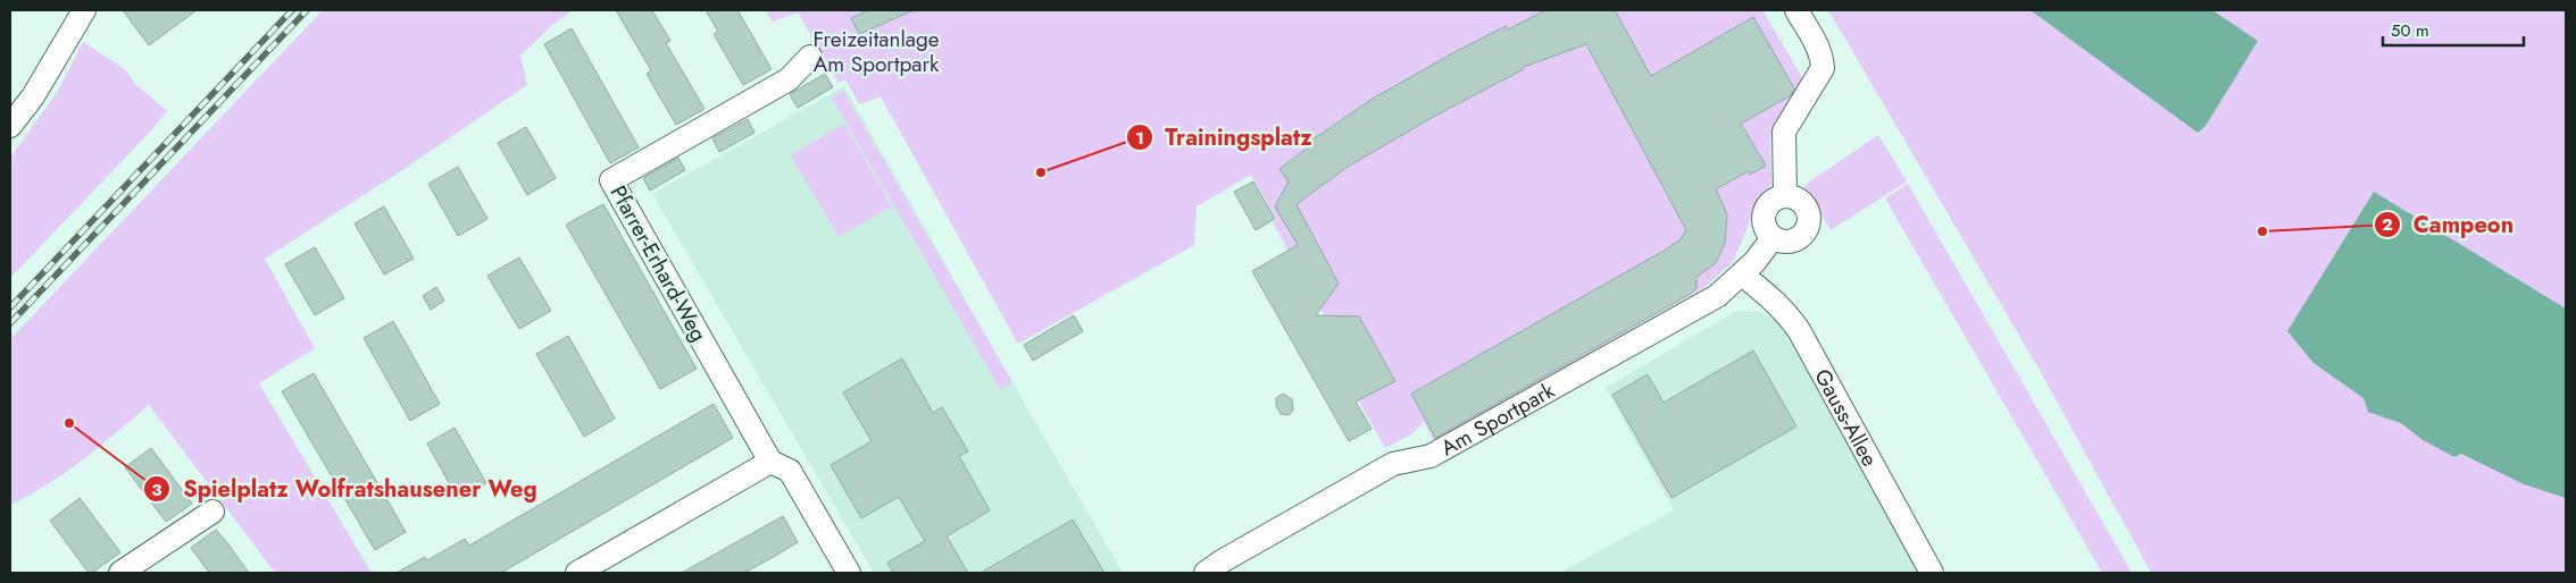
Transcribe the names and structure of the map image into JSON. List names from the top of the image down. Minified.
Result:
{"streets":{"street":["Pfarrer-Erhard-Weg","Gauss-Allee","Am Sportpark"]},"crossings":[["Gauss-Allee","Am Sportpark"]],"parks":["Freizeitanlage Am Sportpark"],"places":["Trainingsplatz","Campeon","Spielplatz Wolfratshausener Weg"],"scale_bar":"50 m"}
